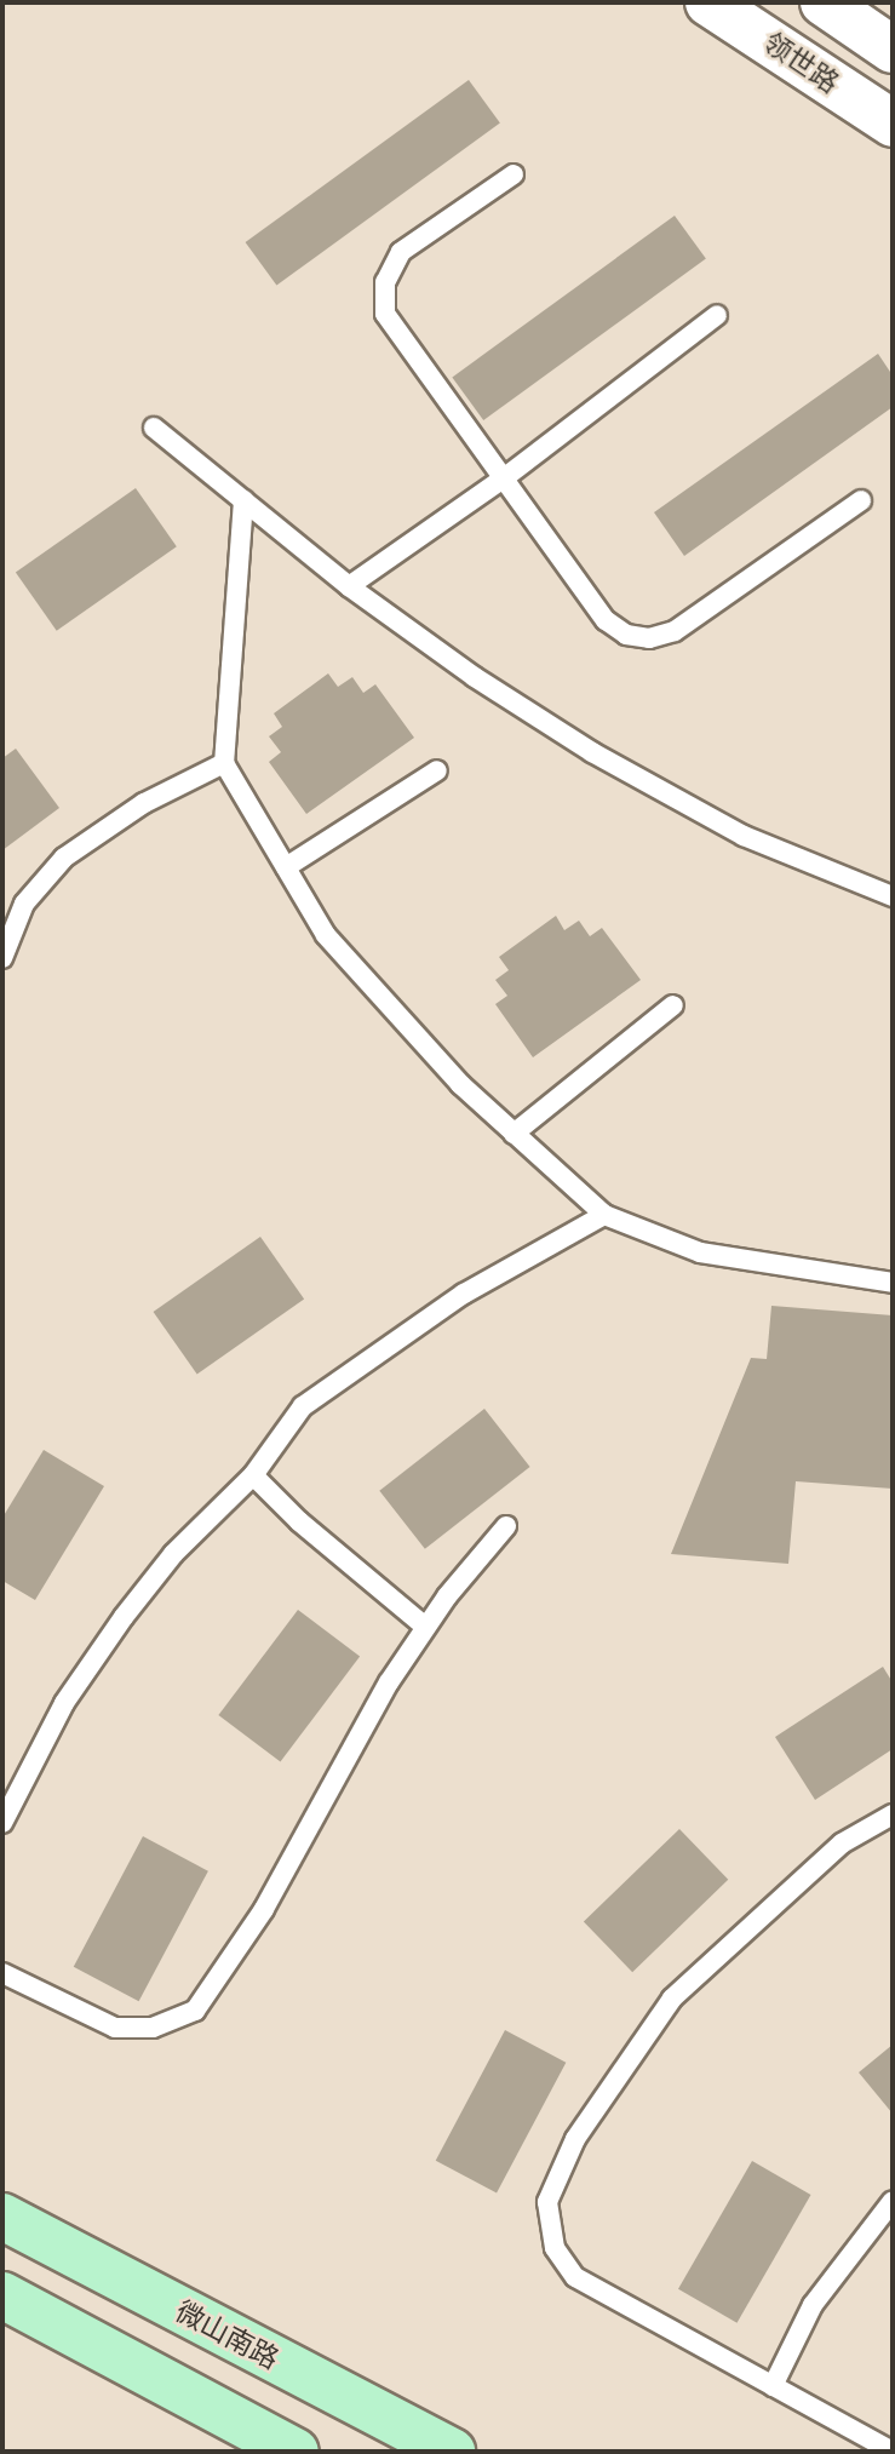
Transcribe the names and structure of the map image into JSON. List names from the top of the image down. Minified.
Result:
{"streets":{"main road":["微山南路"],"street":["领世路"]}}
